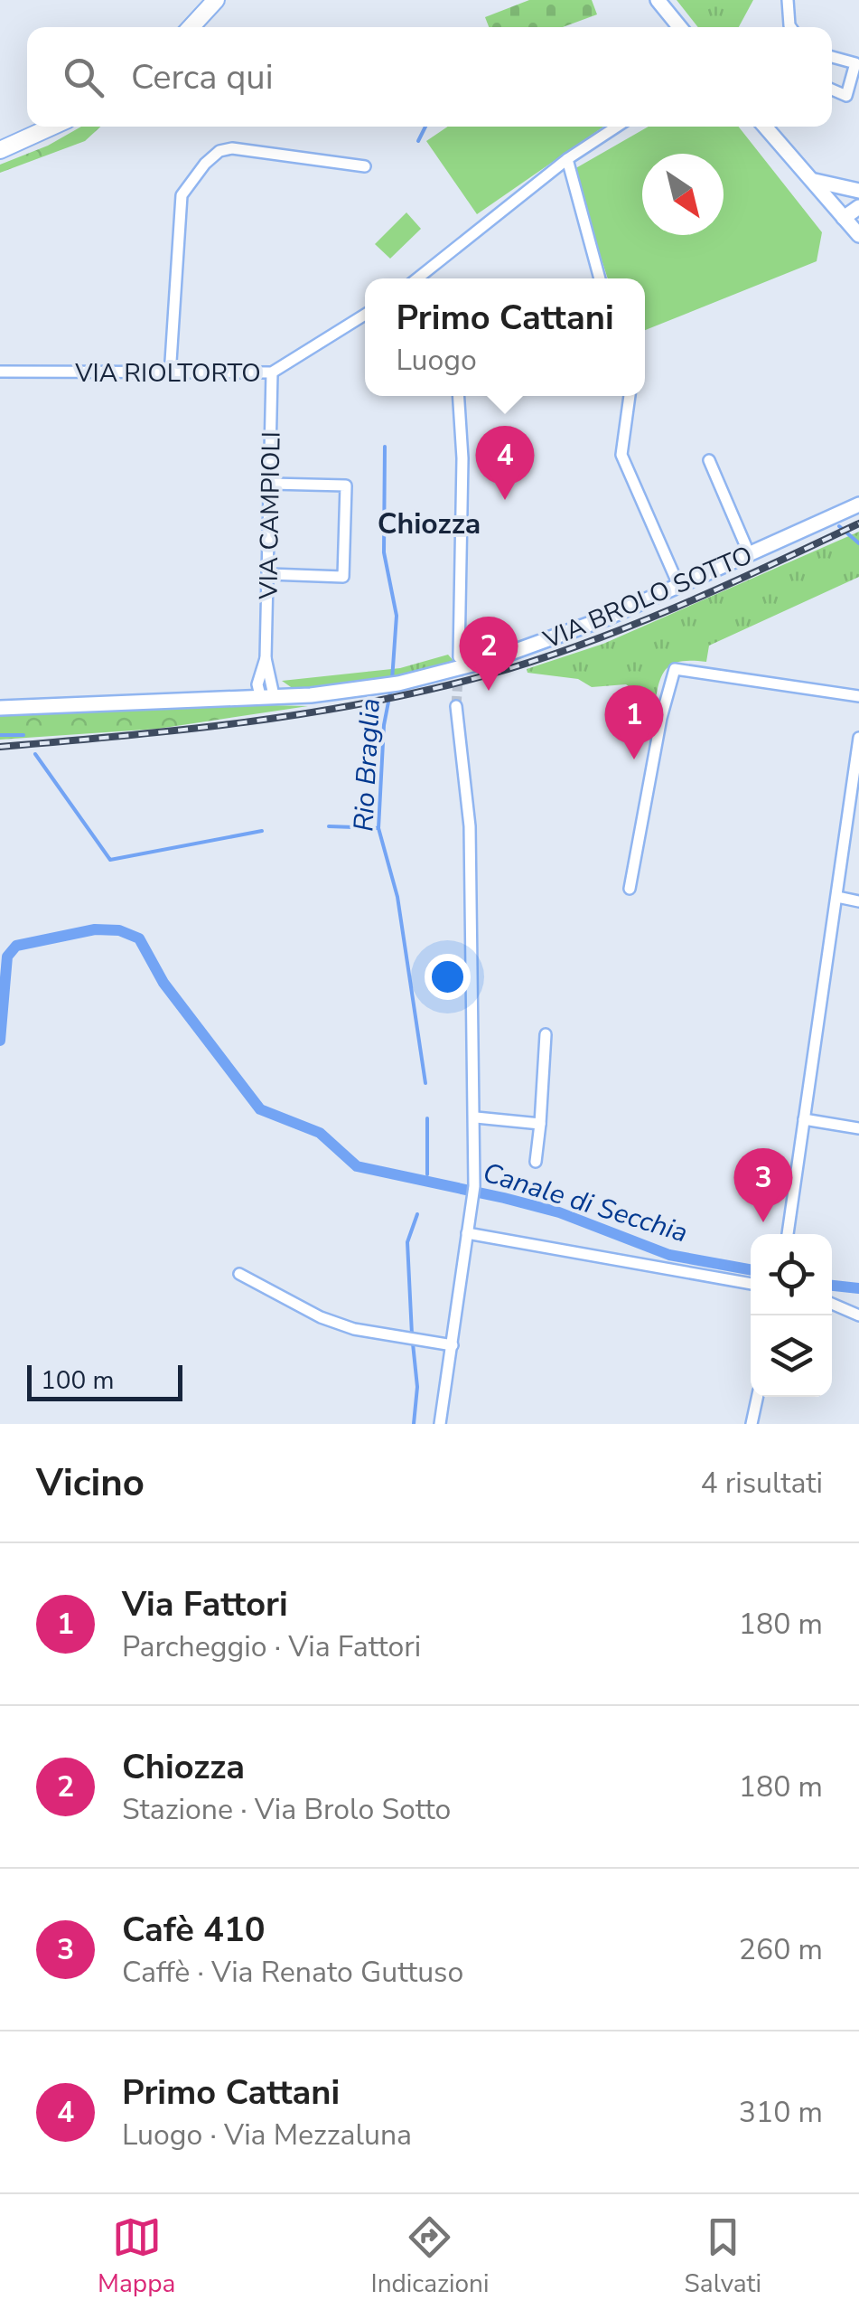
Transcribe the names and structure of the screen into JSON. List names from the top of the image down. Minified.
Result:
{"streets":{"main road":["VIA BROLO SOTTO"],"street":["VIA RIOLTORTO","VIA CAMPIOLI"]},"crossings":[["VIA RIOLTORTO","VIA CAMPIOLI"],["VIA CAMPIOLI","VIA BROLO SOTTO"]],"districts":["Chiozza"],"water":["Rio Braglia","Canale di Secchia"],"scale_bar":"100 m","north":"bottom right","page":{"search":"Cerca qui","popup":["Primo Cattani","Luogo"],"pins":["4","2","1","3"],"scale":"100 m","heading":["Vicino","4 risultati"],"list":[{"mark":"1","name":"Via Fattori","note":"Parcheggio · Via Fattori","value":"180 m"},{"mark":"2","name":"Chiozza","note":"Stazione · Via Brolo Sotto","value":"180 m"},{"mark":"3","name":"Cafè 410","note":"Caffè · Via Renato Guttuso","value":"260 m"},{"mark":"4","name":"Primo Cattani","note":"Luogo · Via Mezzaluna","value":"310 m"}],"nav":["Mappa","Indicazioni","Salvati"]}}
